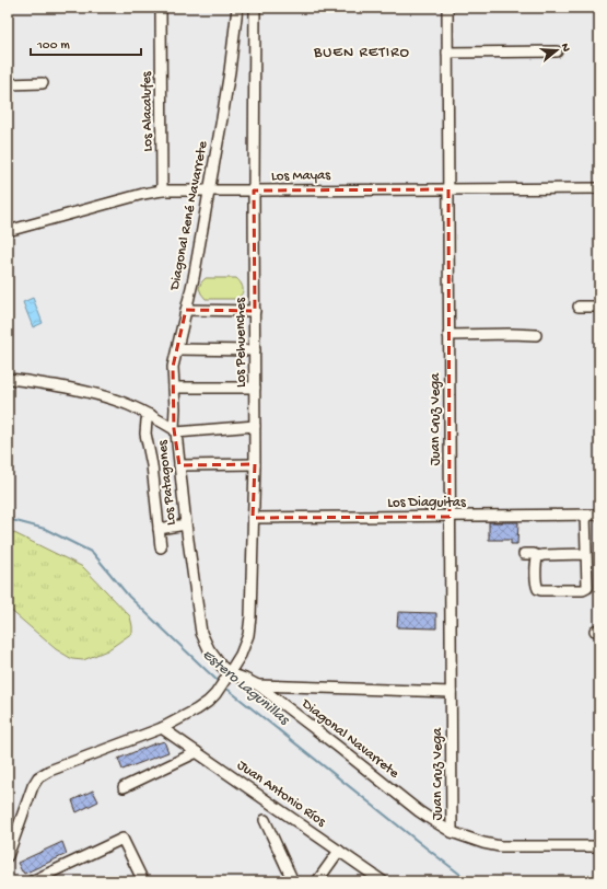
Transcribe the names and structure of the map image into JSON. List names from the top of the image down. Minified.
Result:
{"streets":{"street":["Los Alacalufes","Los Mayas","Diagonal René Navarrete","Los Pehuenches","Juan Cruz Vega","Los Patagones","Los Diaguitas","Diagonal Navarrete","Juan Antonio Ríos"]},"crossings":[["Los Alacalufes","Los Mayas"],["Los Mayas","Diagonal René Navarrete"],["Los Mayas","Los Pehuenches"],["Los Mayas","Juan Cruz Vega"],["Diagonal René Navarrete","Los Patagones"],["Los Pehuenches","Los Patagones"],["Los Pehuenches","Los Diaguitas"],["Los Pehuenches","Diagonal Navarrete"],["Juan Cruz Vega","Los Diaguitas"],["Juan Cruz Vega","Diagonal Navarrete"],["Los Patagones","Diagonal Navarrete"]],"districts":["BUEN RETIRO"],"water":["Estero Lagunillas"],"scale_bar":"100 m","north":"right"}
